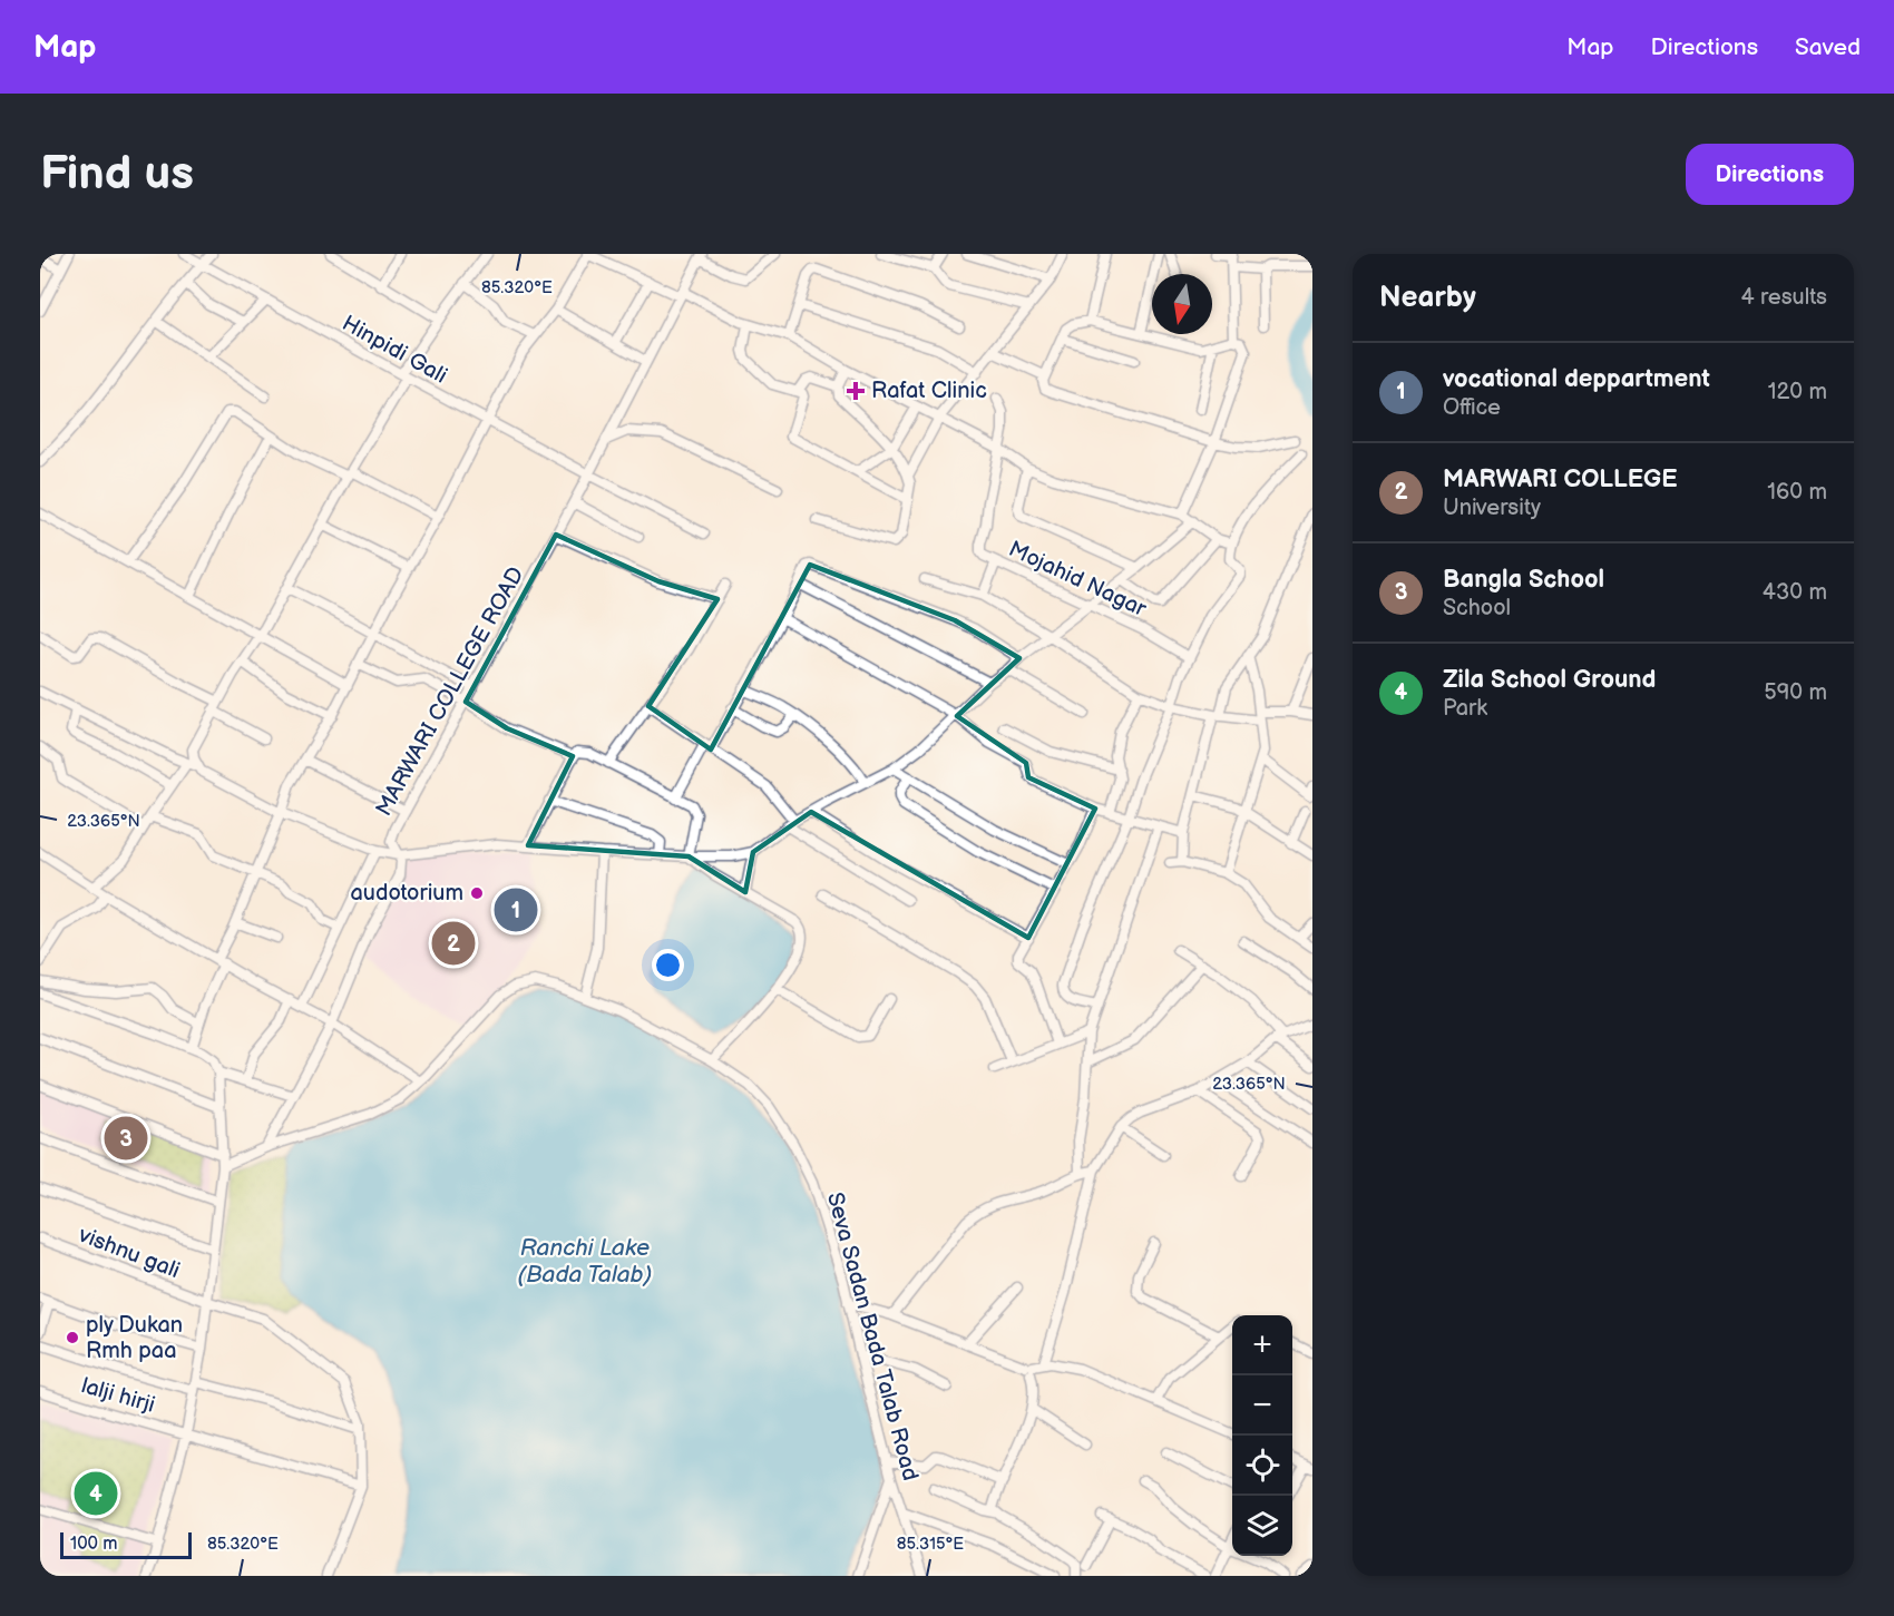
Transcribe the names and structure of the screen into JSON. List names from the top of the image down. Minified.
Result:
{"streets":{"street":["Hinpidi Gali","Mojahid Nagar","MARWARI COLLEGE ROAD","vishnu gali","Seva Sadan Bada Talab Road","lalji hirji"]},"crossings":[["Hinpidi Gali","MARWARI COLLEGE ROAD"],["MARWARI COLLEGE ROAD","Seva Sadan Bada Talab Road"],["vishnu gali","lalji hirji"]],"water":["Ranchi Lake (Bada Talab)"],"places":{"health":["Rafat Clinic"],"other":["audotorium","ply Dukan Rmh paa"]},"scale_bar":"100 m","north":"bottom","page":{"header":"Map","nav":["Map","Directions","Saved"],"buttons":"Directions","title":"Find us","heading":["Nearby","4 results"],"list":[{"mark":"1","name":"vocational deppartment","note":"Office","value":"120 m"},{"mark":"2","name":"MARWARI COLLEGE","note":"University","value":"160 m"},{"mark":"3","name":"Bangla School","note":"School","value":"430 m"},{"mark":"4","name":"Zila School Ground","note":"Park","value":"590 m"}],"pins":["1","2","3","4"],"map_buttons":["+","−"],"scale":"100 m"},"coordinates":["85.320°E","23.365°N","85.315°E"]}
